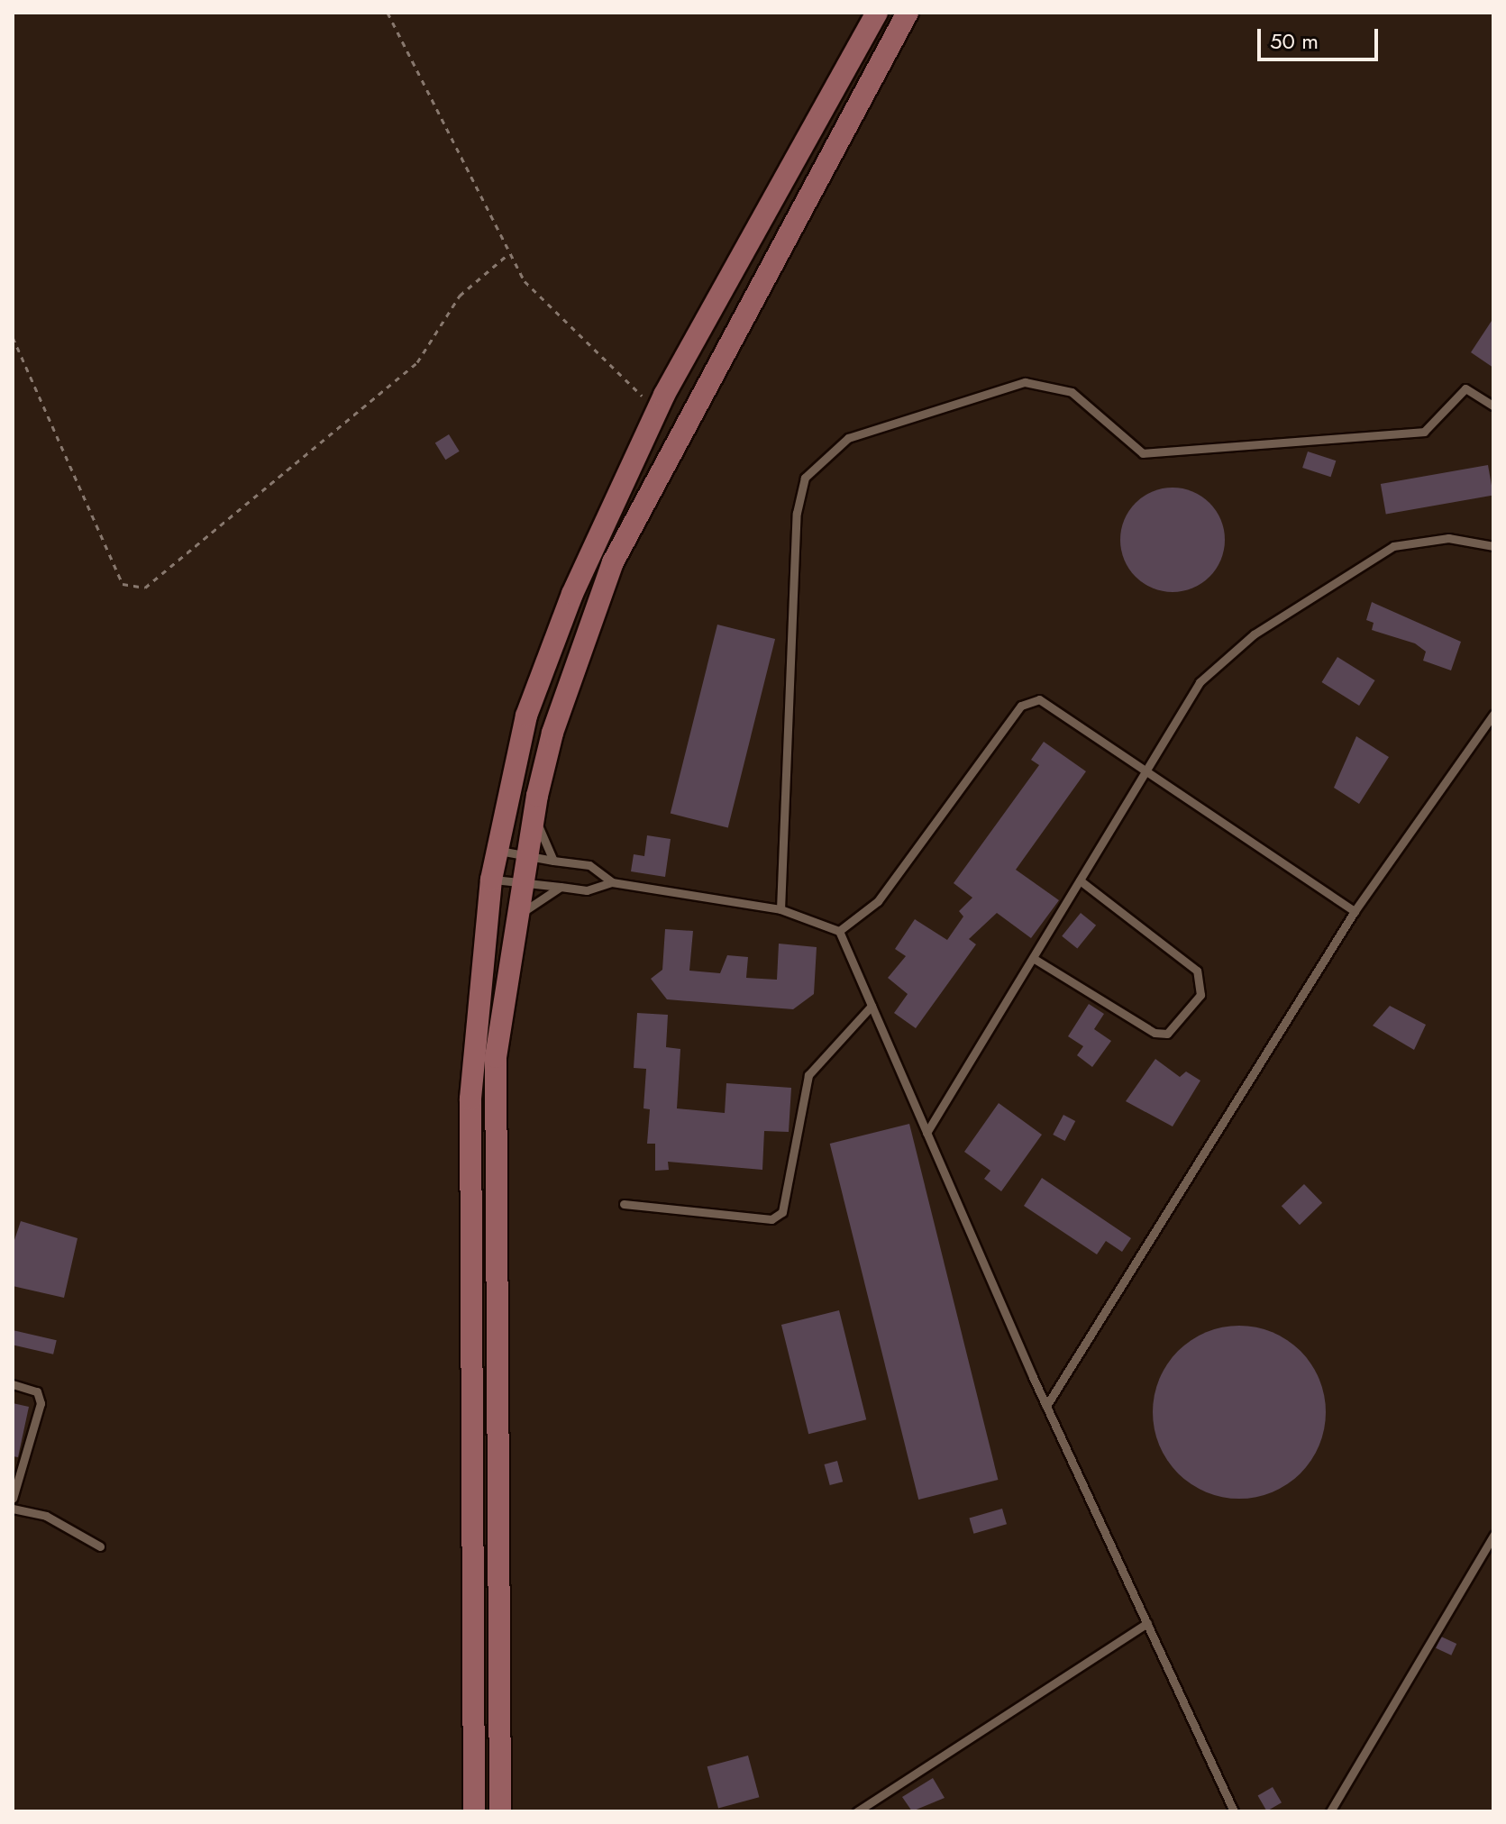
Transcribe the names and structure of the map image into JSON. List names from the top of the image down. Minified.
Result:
{"scale_bar":"50 m"}
